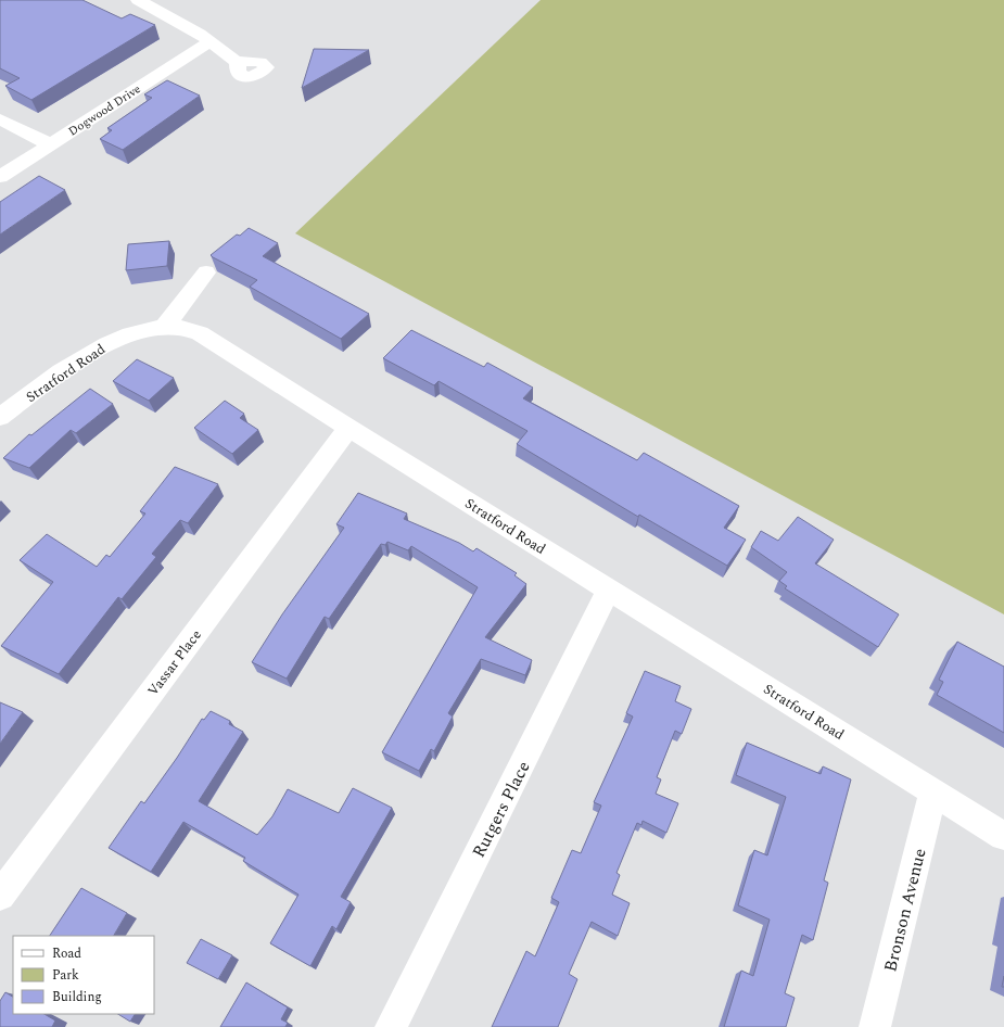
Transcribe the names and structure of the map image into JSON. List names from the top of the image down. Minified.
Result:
{"streets":{"street":["Dogwood Drive","Stratford Road","Vassar Place","Rutgers Place","Bronson Avenue"]},"crossings":[["Stratford Road","Vassar Place"],["Stratford Road","Rutgers Place"],["Stratford Road","Bronson Avenue"]],"legend":["Road","Park","Building"]}
